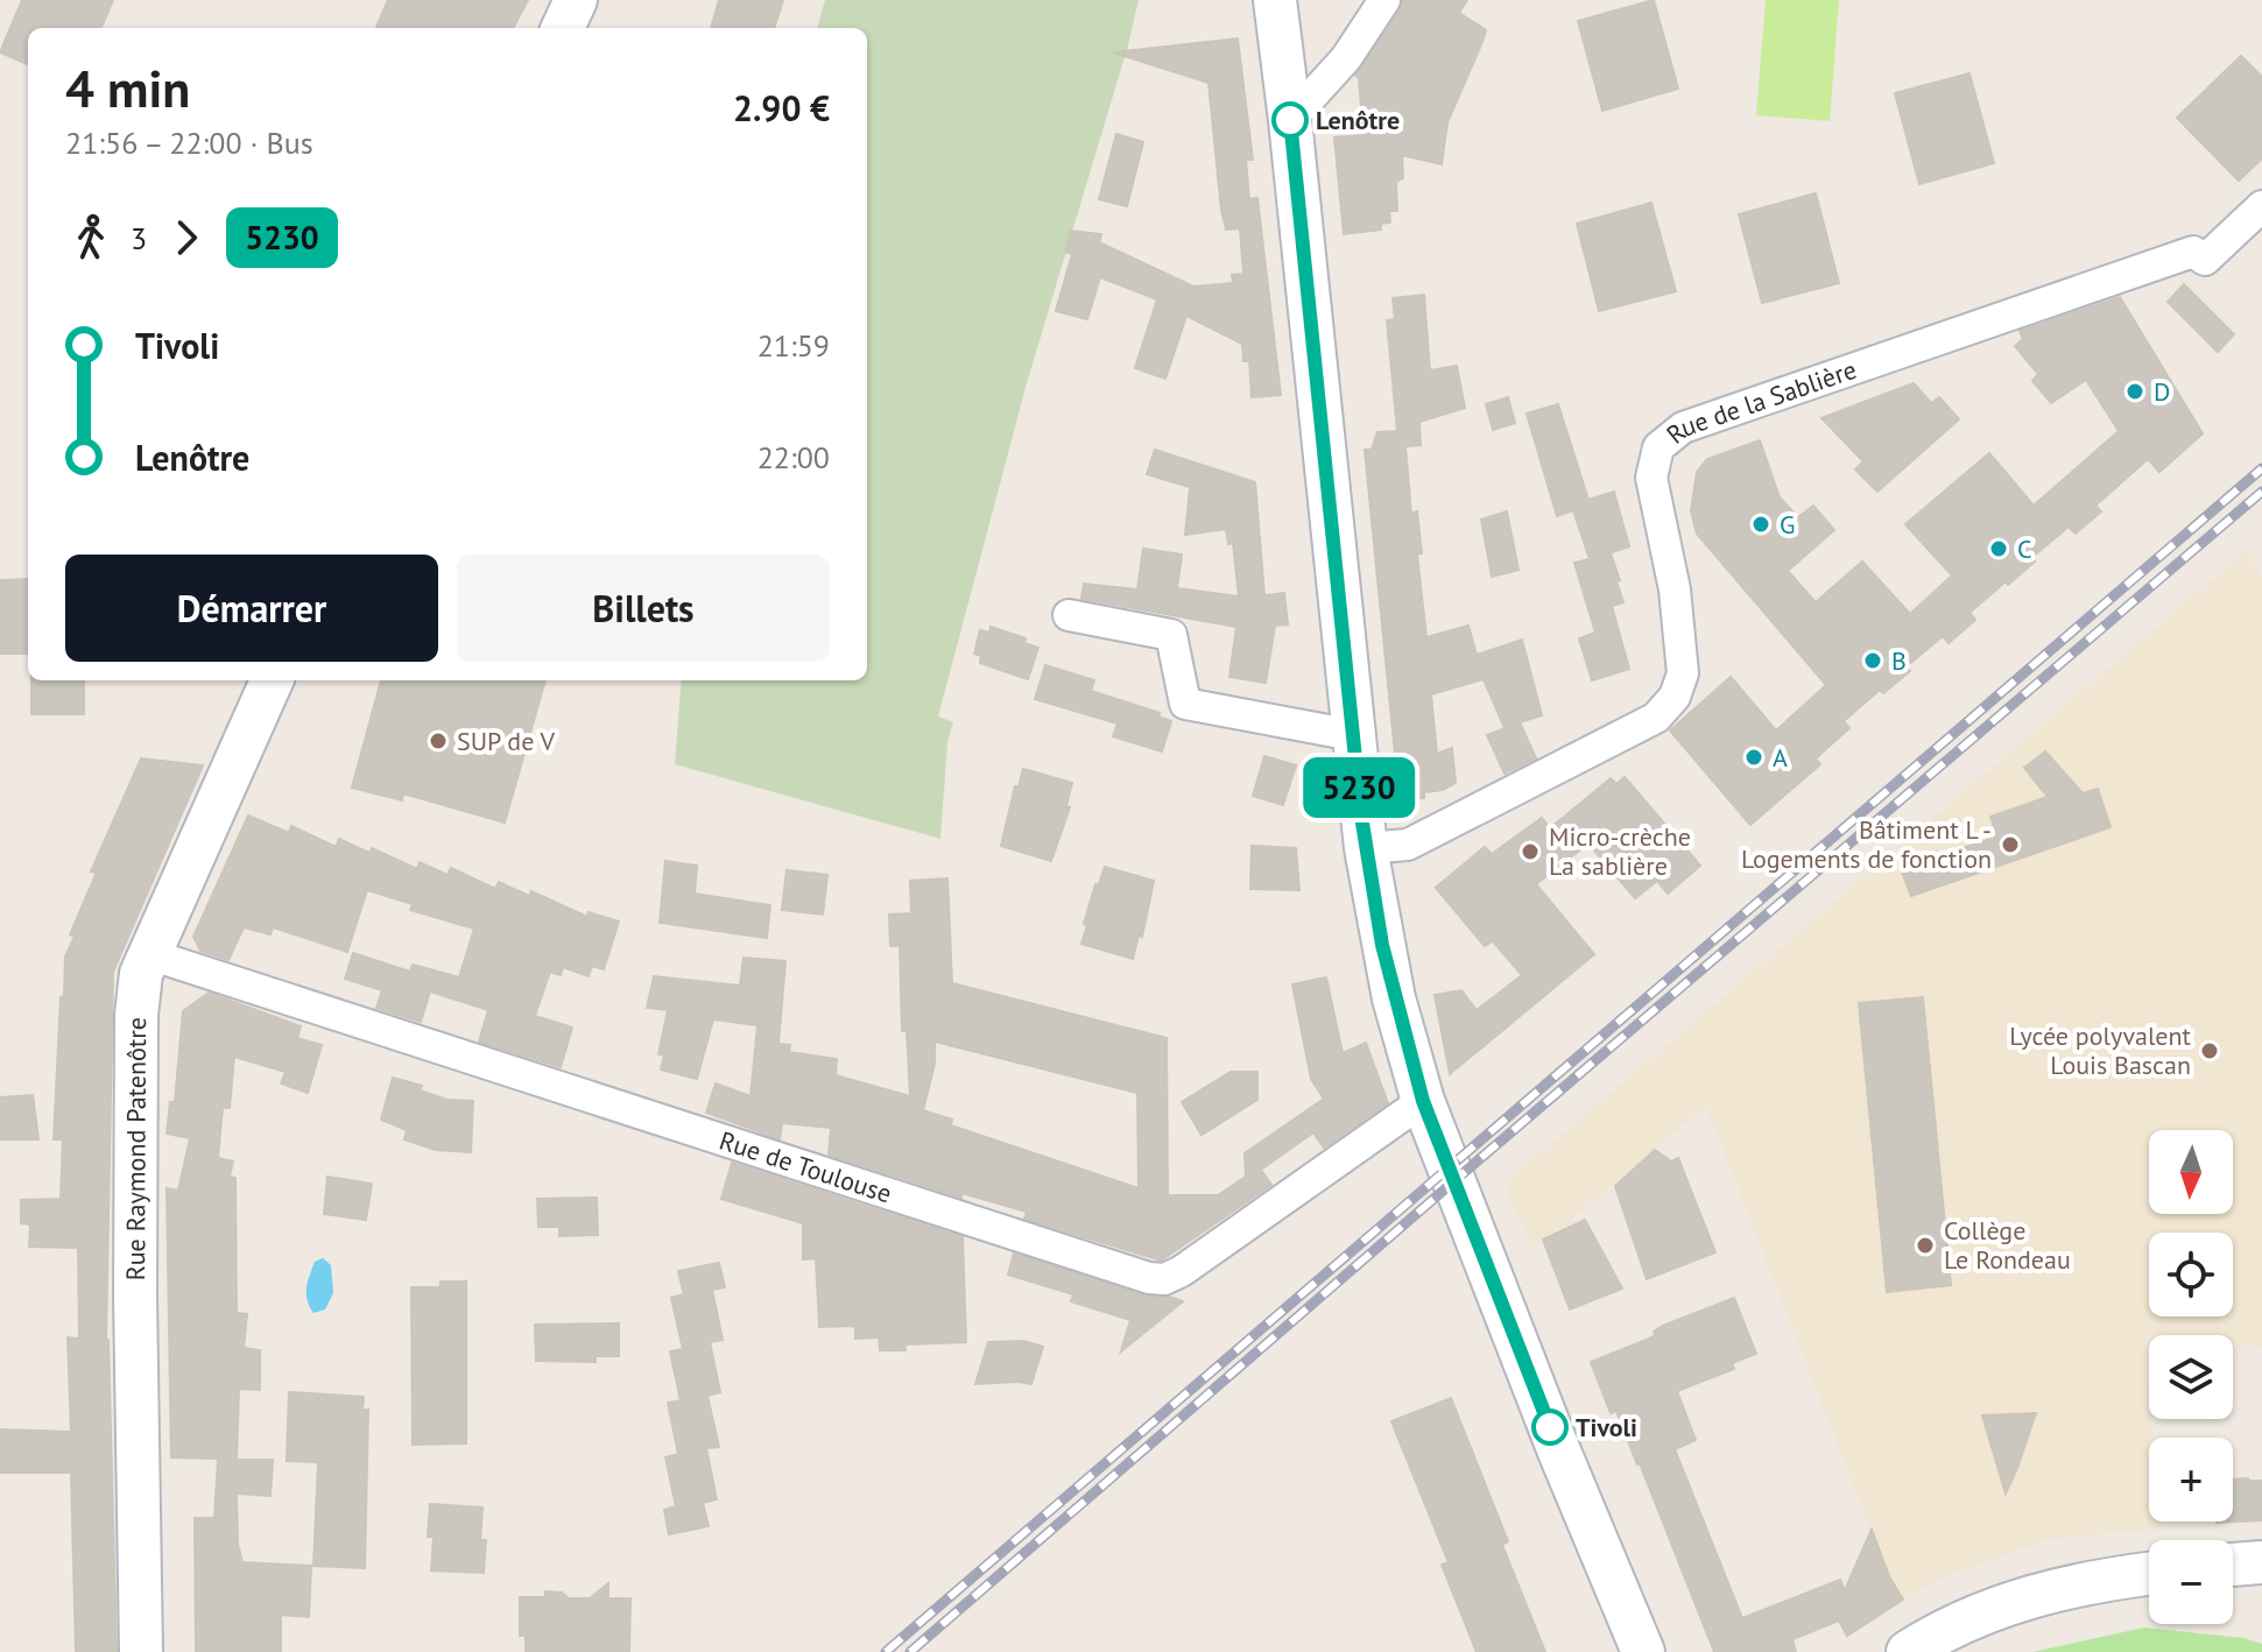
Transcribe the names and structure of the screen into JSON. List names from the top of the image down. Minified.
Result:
{"streets":{"main road":["Rue Raymond Patenôtre"],"street":["Rue de la Sablière","Rue de Toulouse"]},"crossings":[["Rue Raymond Patenôtre","Rue de Toulouse"]],"places":["Lenôtre","D","G","C","B","SUP de V","A","Bâtiment L - Logements de fonction","Micro-crèche La sablière","Lycée polyvalent Louis Bascan","Collège Le Rondeau","Tivoli"],"lines":["bus line 5230"],"north":"bottom","page":{"on_map":"5230","heading":["4 min","21:56 – 22:00 · Bus","2.90 €"],"legs":["3","5230"],"list":[{"name":"Tivoli","value":"21:59"},{"name":"Lenôtre","value":"22:00"}],"buttons":["Démarrer","Billets"],"map_buttons":["+","−"]}}
